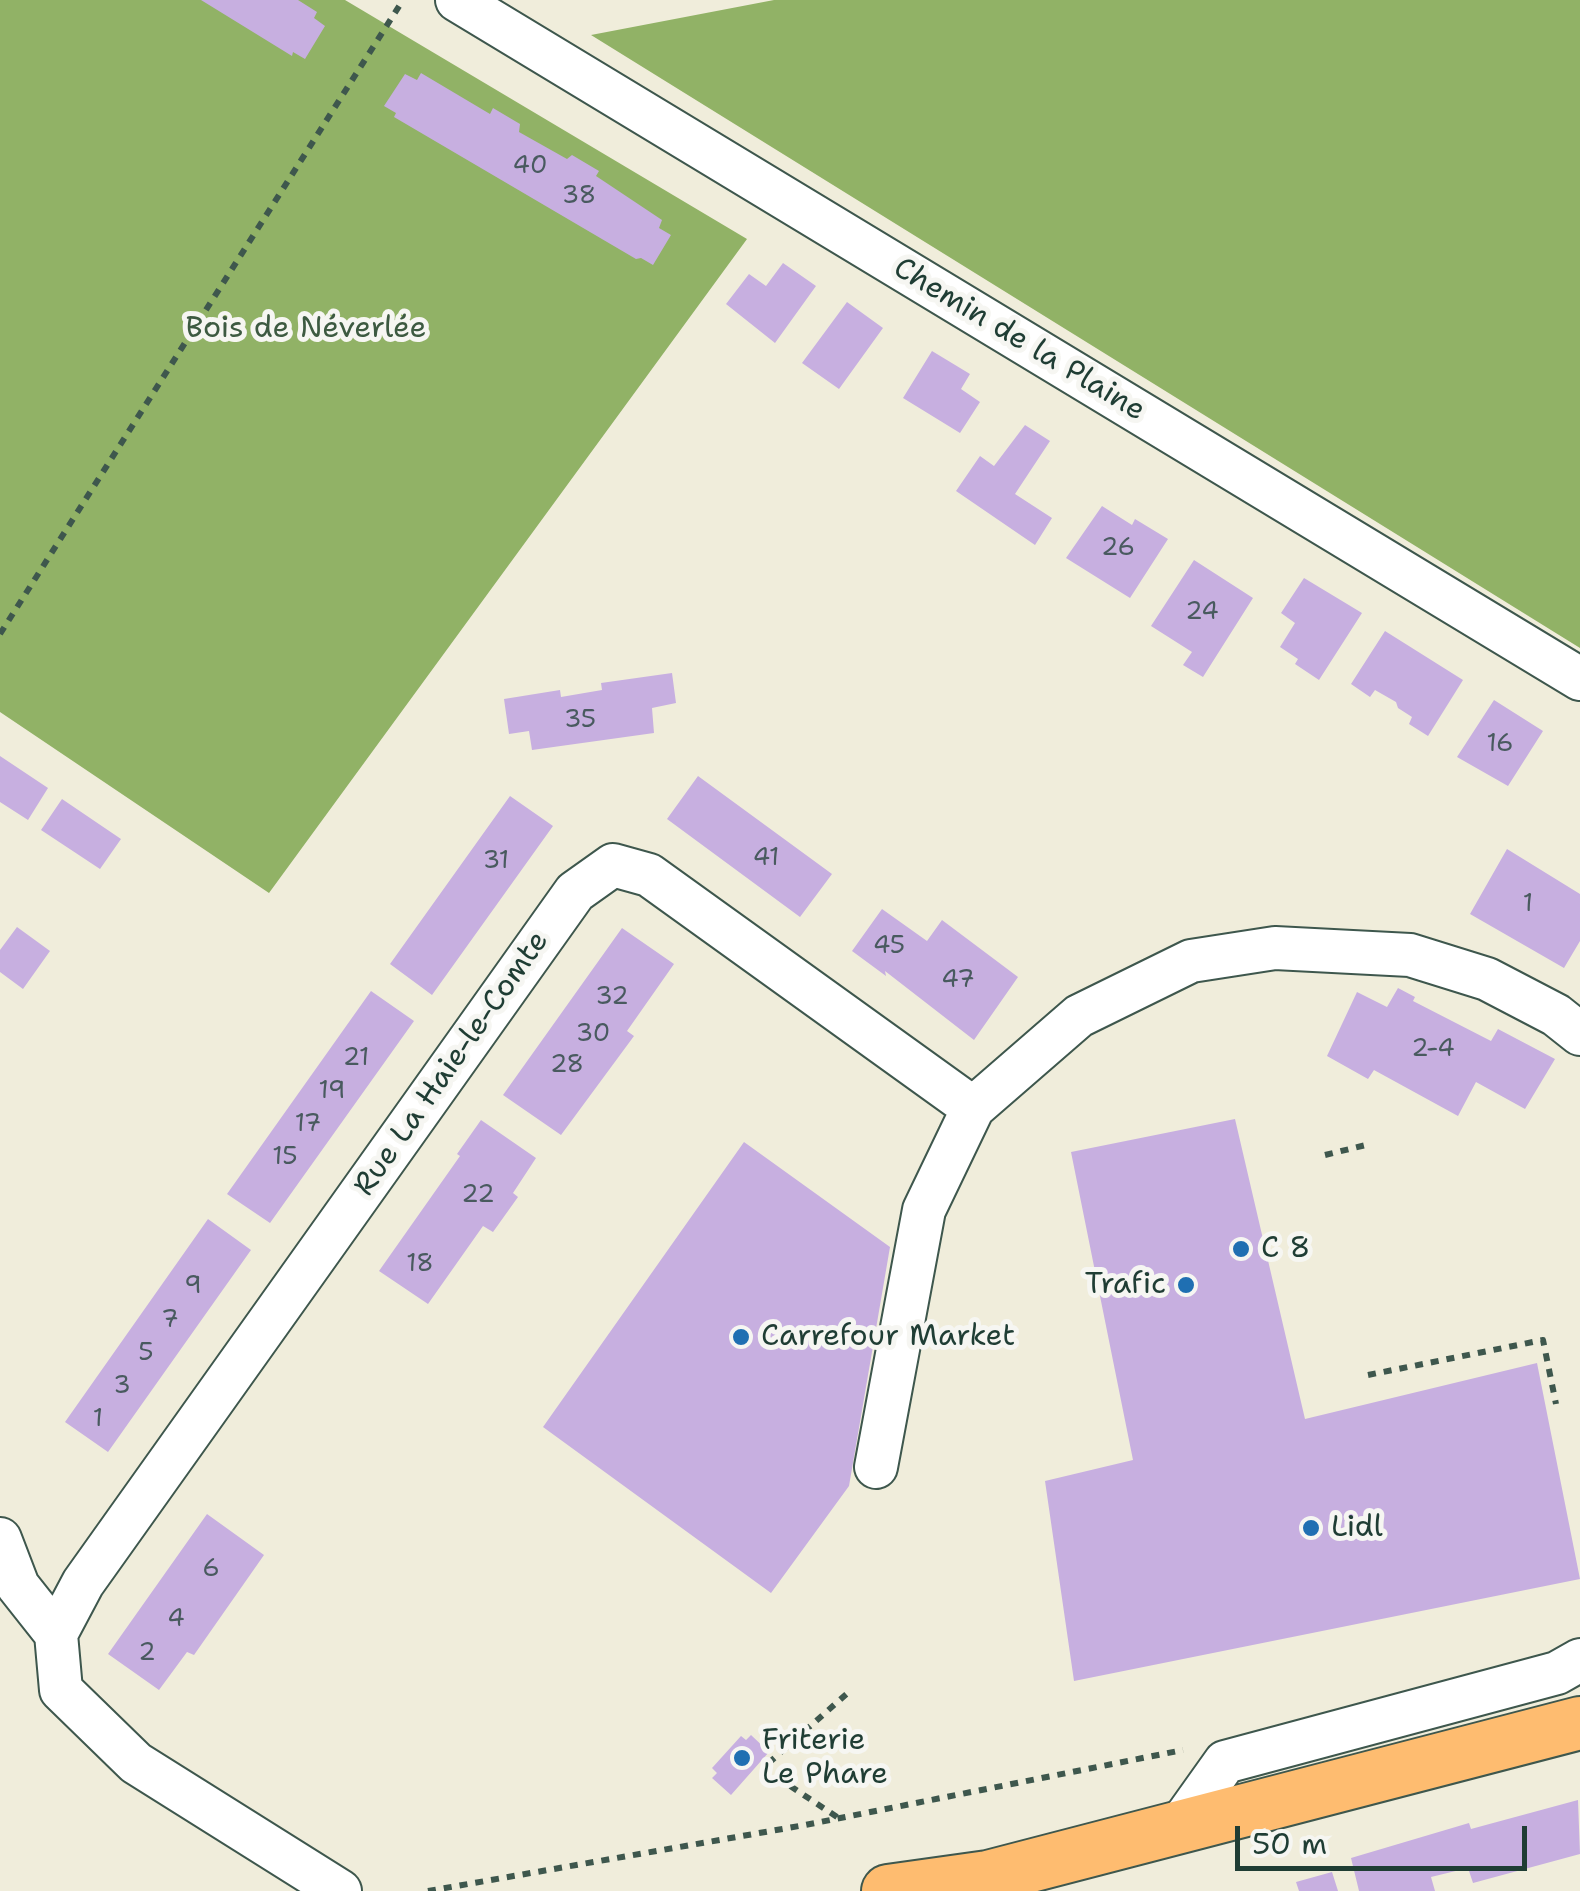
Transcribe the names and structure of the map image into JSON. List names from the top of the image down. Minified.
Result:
{"streets":{"street":["Chemin de la Plaine","Rue La Haie-le-Comte"]},"parks":["Bois de Néverlée"],"places":["C 8","Trafic","Carrefour Market","Lidl","Friterie Le Phare"],"house_numbers":["40","38","26","24","35","16","41","31","1","45","47","32","30","2-4","21","28","19","17","15","22","18","9","7","5","3","1","6","4","2"],"scale_bar":"50 m"}
